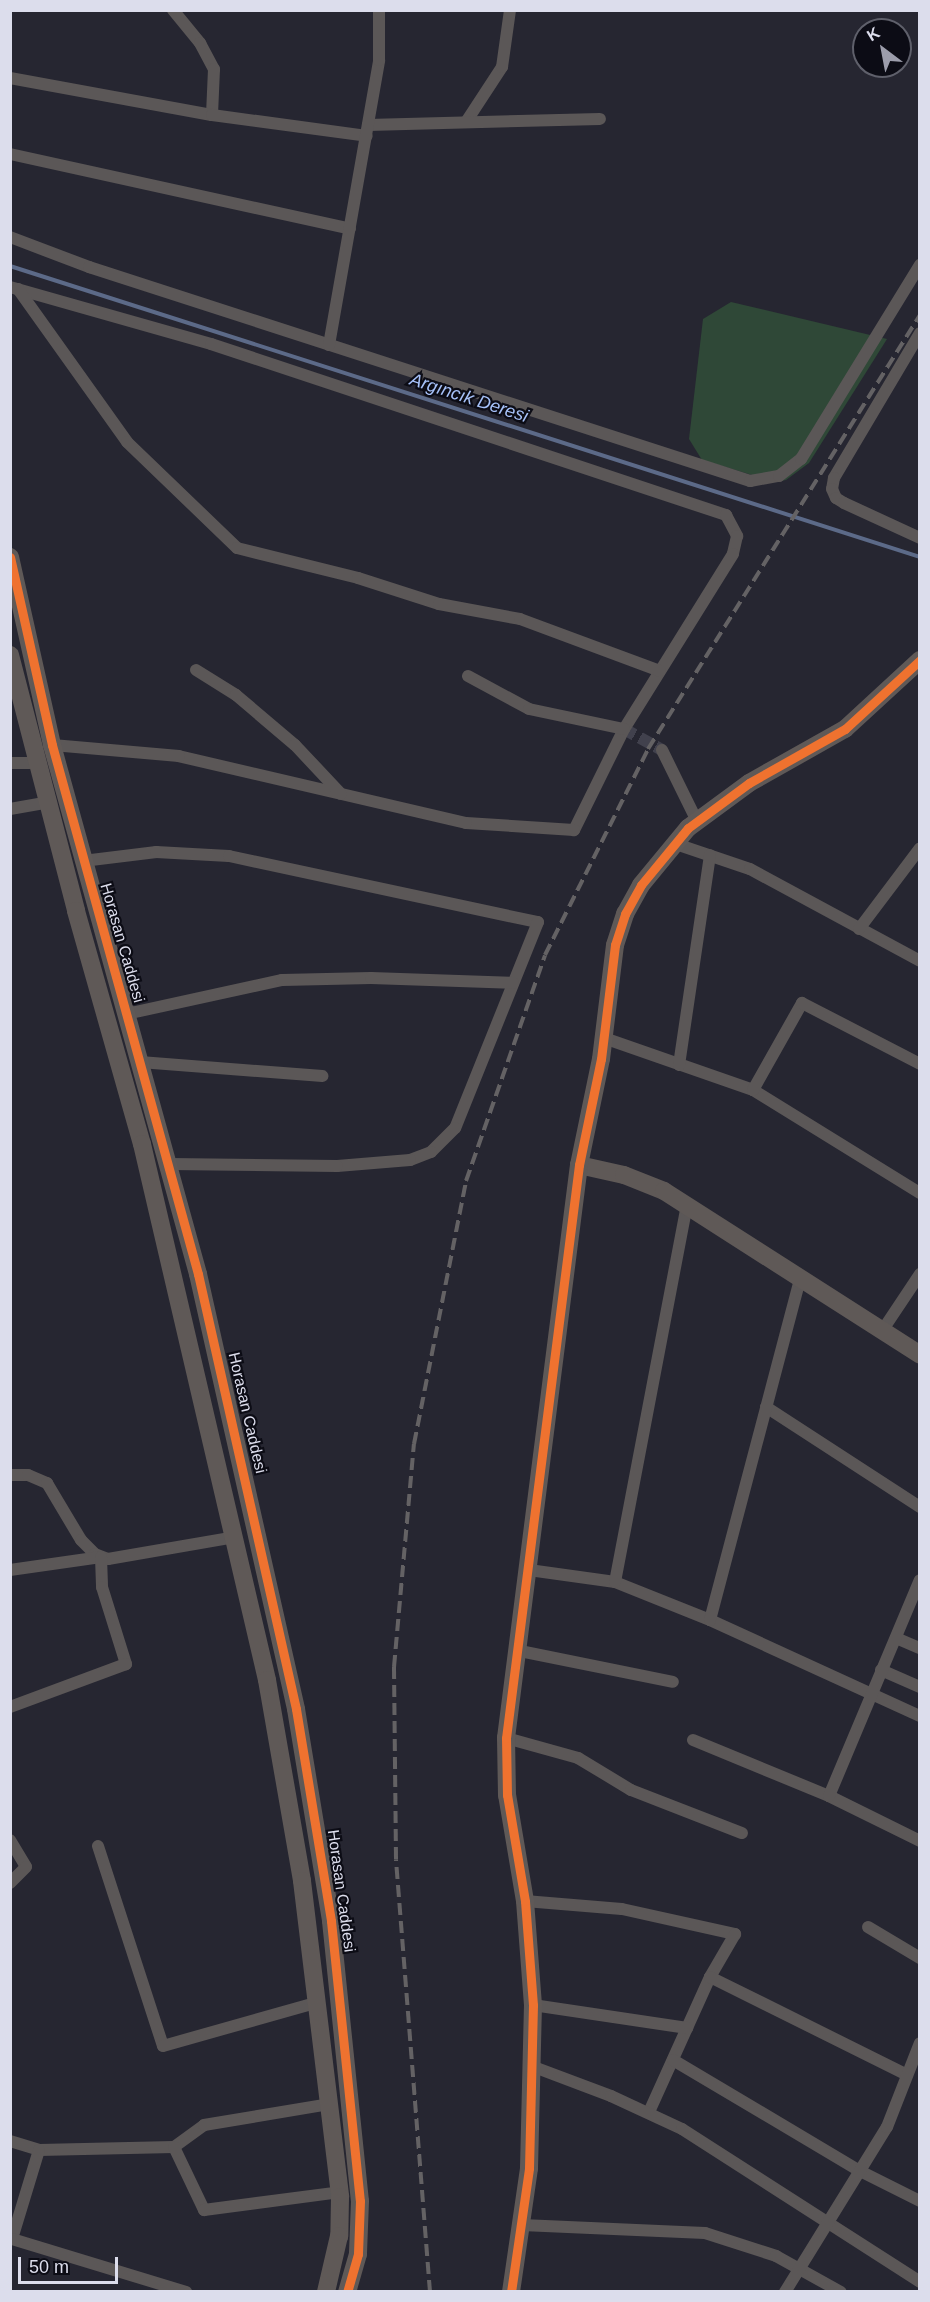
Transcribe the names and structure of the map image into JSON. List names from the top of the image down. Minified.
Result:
{"streets":{"street":["Horasan Caddesi"]},"water":["Argıncık Deresi"],"scale_bar":"50 m","north":"top left"}
